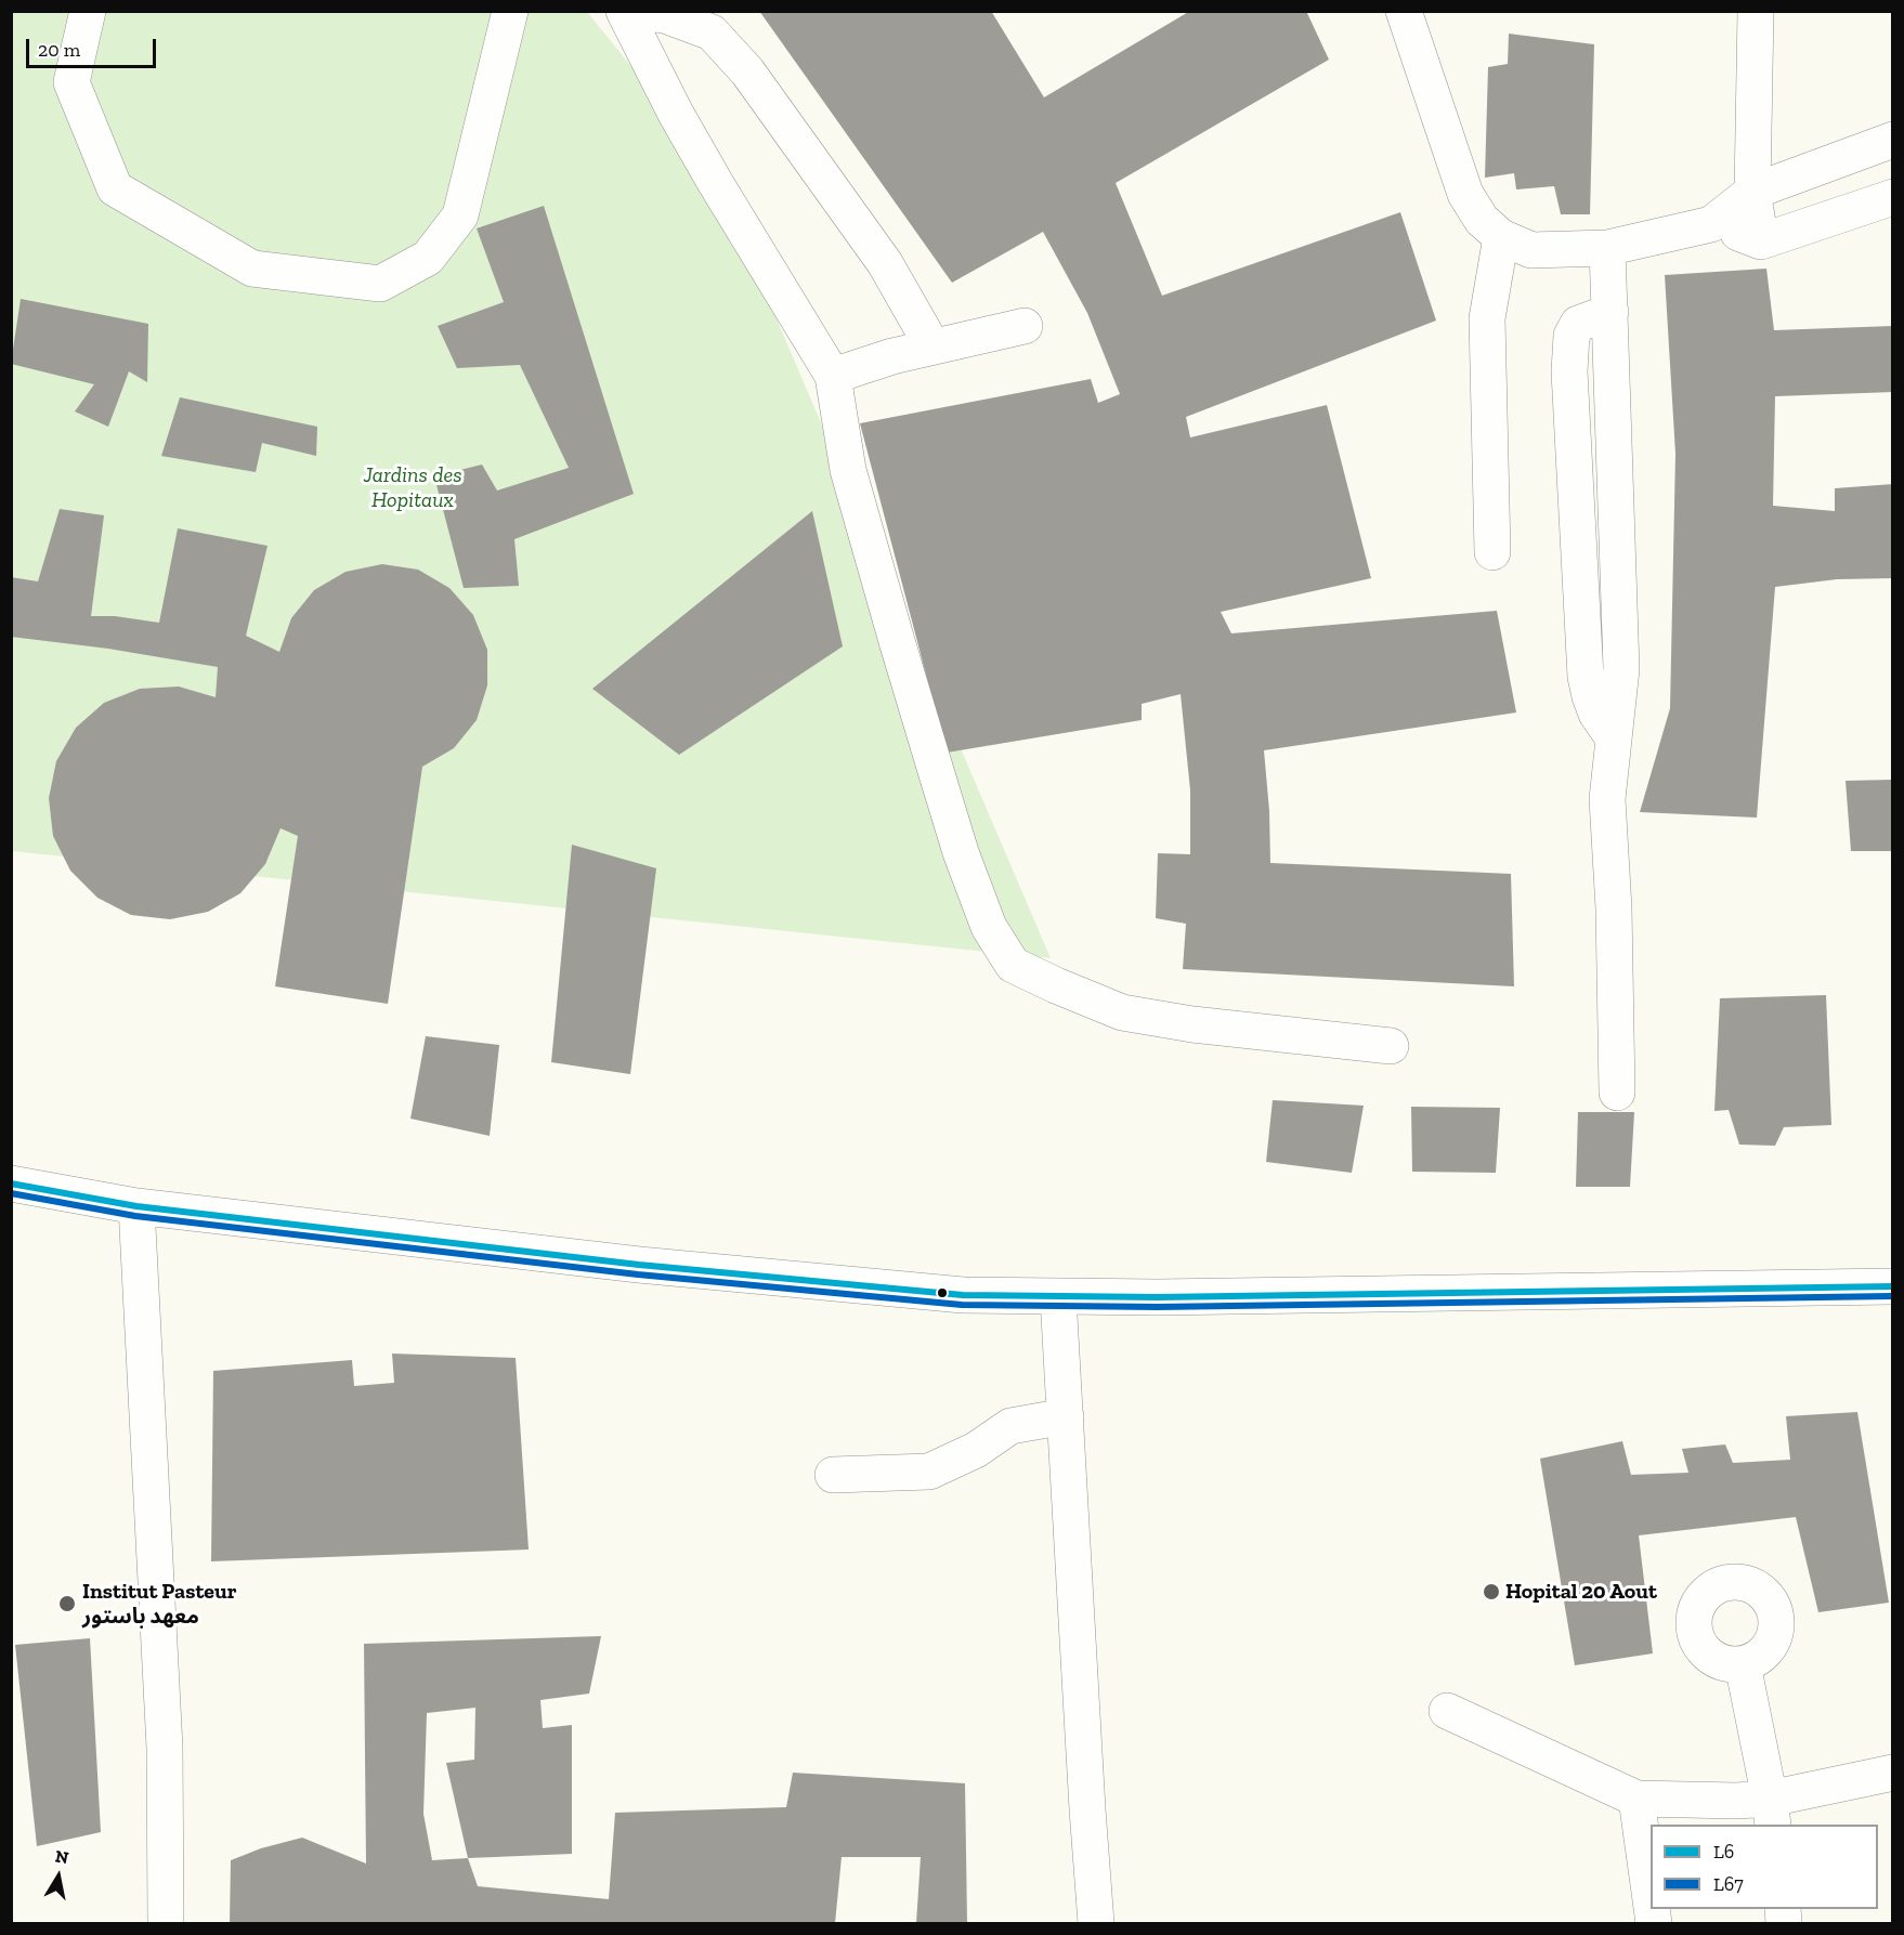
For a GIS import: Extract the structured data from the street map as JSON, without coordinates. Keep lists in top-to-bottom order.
{
  "parks": ["Jardins des Hopitaux"],
  "places": ["Hopital 20 Aout", "Institut Pasteur معهد باستور"],
  "lines": ["transit line L6", "transit line L67"],
  "legend": ["L6", "L67"],
  "scale_bar": "20 m",
  "north": "top"
}
